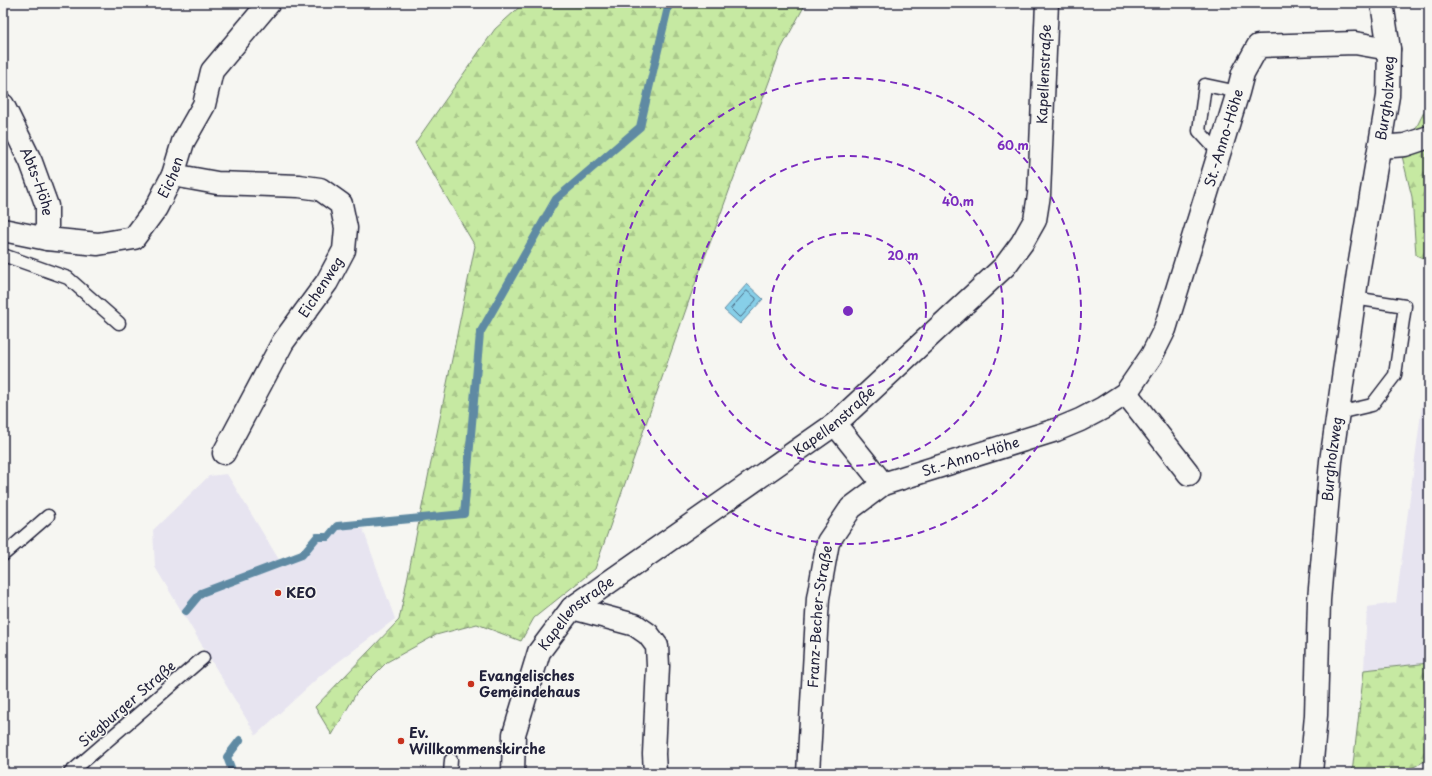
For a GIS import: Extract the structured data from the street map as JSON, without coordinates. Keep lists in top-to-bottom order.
{
  "streets": {
    "street": [
      "Kapellenstraße",
      "Burgholzweg",
      "St.-Anno-Höhe",
      "Eichen",
      "Abts-Höhe",
      "Eichenweg",
      "Franz-Becher-Straße"
    ],
    "lane": ["Siegburger Straße"]
  },
  "crossings": [
    ["Burgholzweg", "St.-Anno-Höhe"],
    ["St.-Anno-Höhe", "Franz-Becher-Straße"],
    ["Eichen", "Abts-Höhe"],
    ["Eichen", "Eichenweg"]
  ],
  "places": ["KEO", "Evangelisches Gemeindehaus", "Ev. Willkommenskirche"],
  "rings": ["60 m", "40 m", "20 m"]
}
